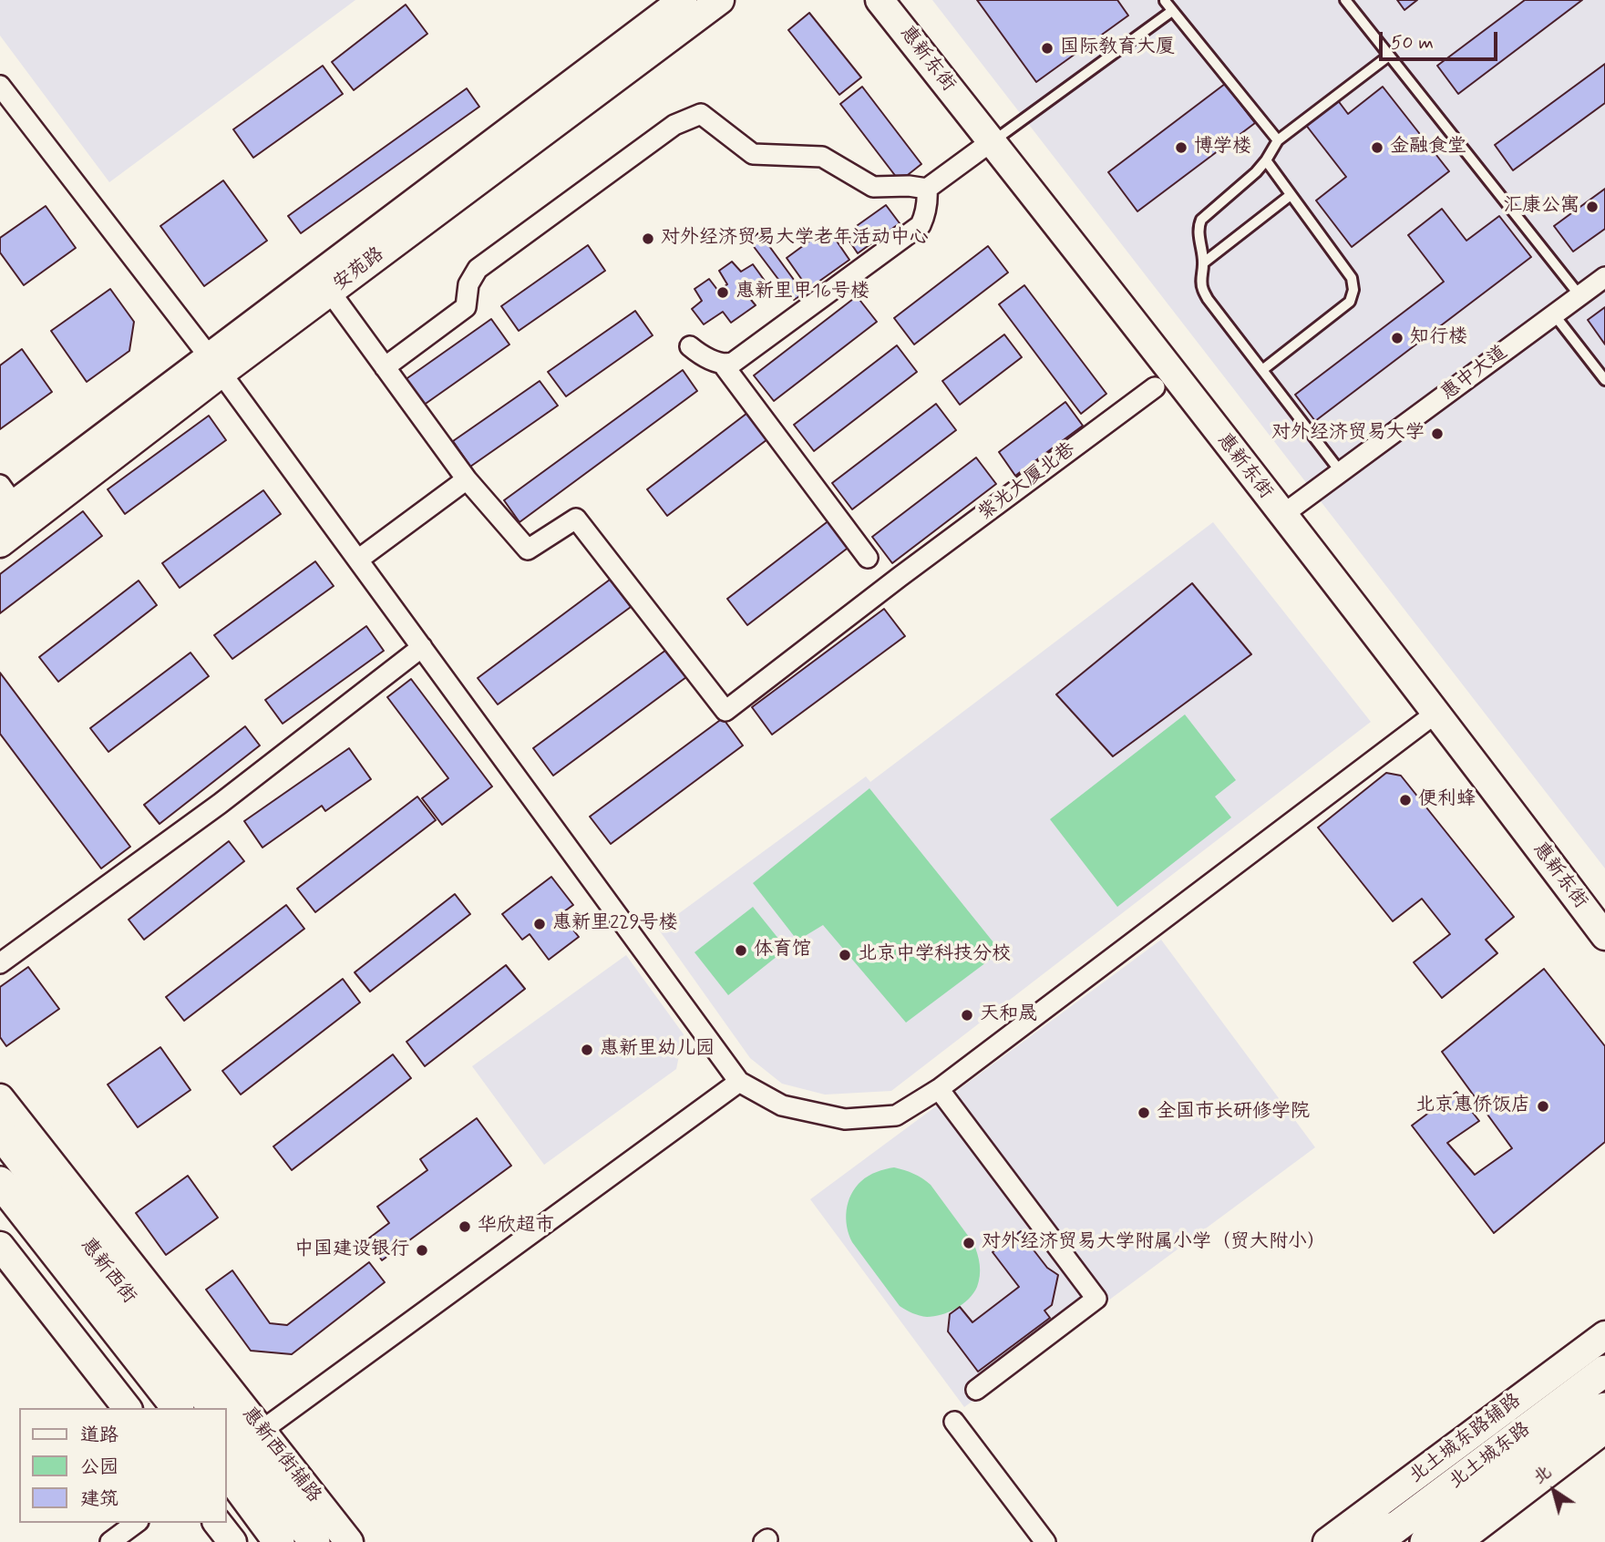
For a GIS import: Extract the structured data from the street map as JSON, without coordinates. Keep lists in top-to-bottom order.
{
  "streets": {
    "main road": ["惠新西街", "北土城东路"],
    "street": [
      "惠新东街",
      "安苑路",
      "惠中大道",
      "紫光大厦北巷",
      "北土城东路辅路",
      "惠新西街辅路"
    ]
  },
  "crossings": [
    ["惠新东街", "惠中大道"]
  ],
  "places": [
    "国际教育大厦",
    "博学楼",
    "金融食堂",
    "汇康公寓",
    "对外经济贸易大学老年活动中心",
    "惠新里甲16号楼",
    "知行楼",
    "对外经济贸易大学",
    "便利蜂",
    "惠新里229号楼",
    "体育馆",
    "北京中学科技分校",
    "天和晟",
    "惠新里幼儿园",
    "北京惠侨饭店",
    "全国市长研修学院",
    "华欣超市",
    "对外经济贸易大学附属小学（贸大附小）",
    "中国建设银行"
  ],
  "legend": ["道路", "公园", "建筑"],
  "scale_bar": "50 m",
  "north": "top left"
}
